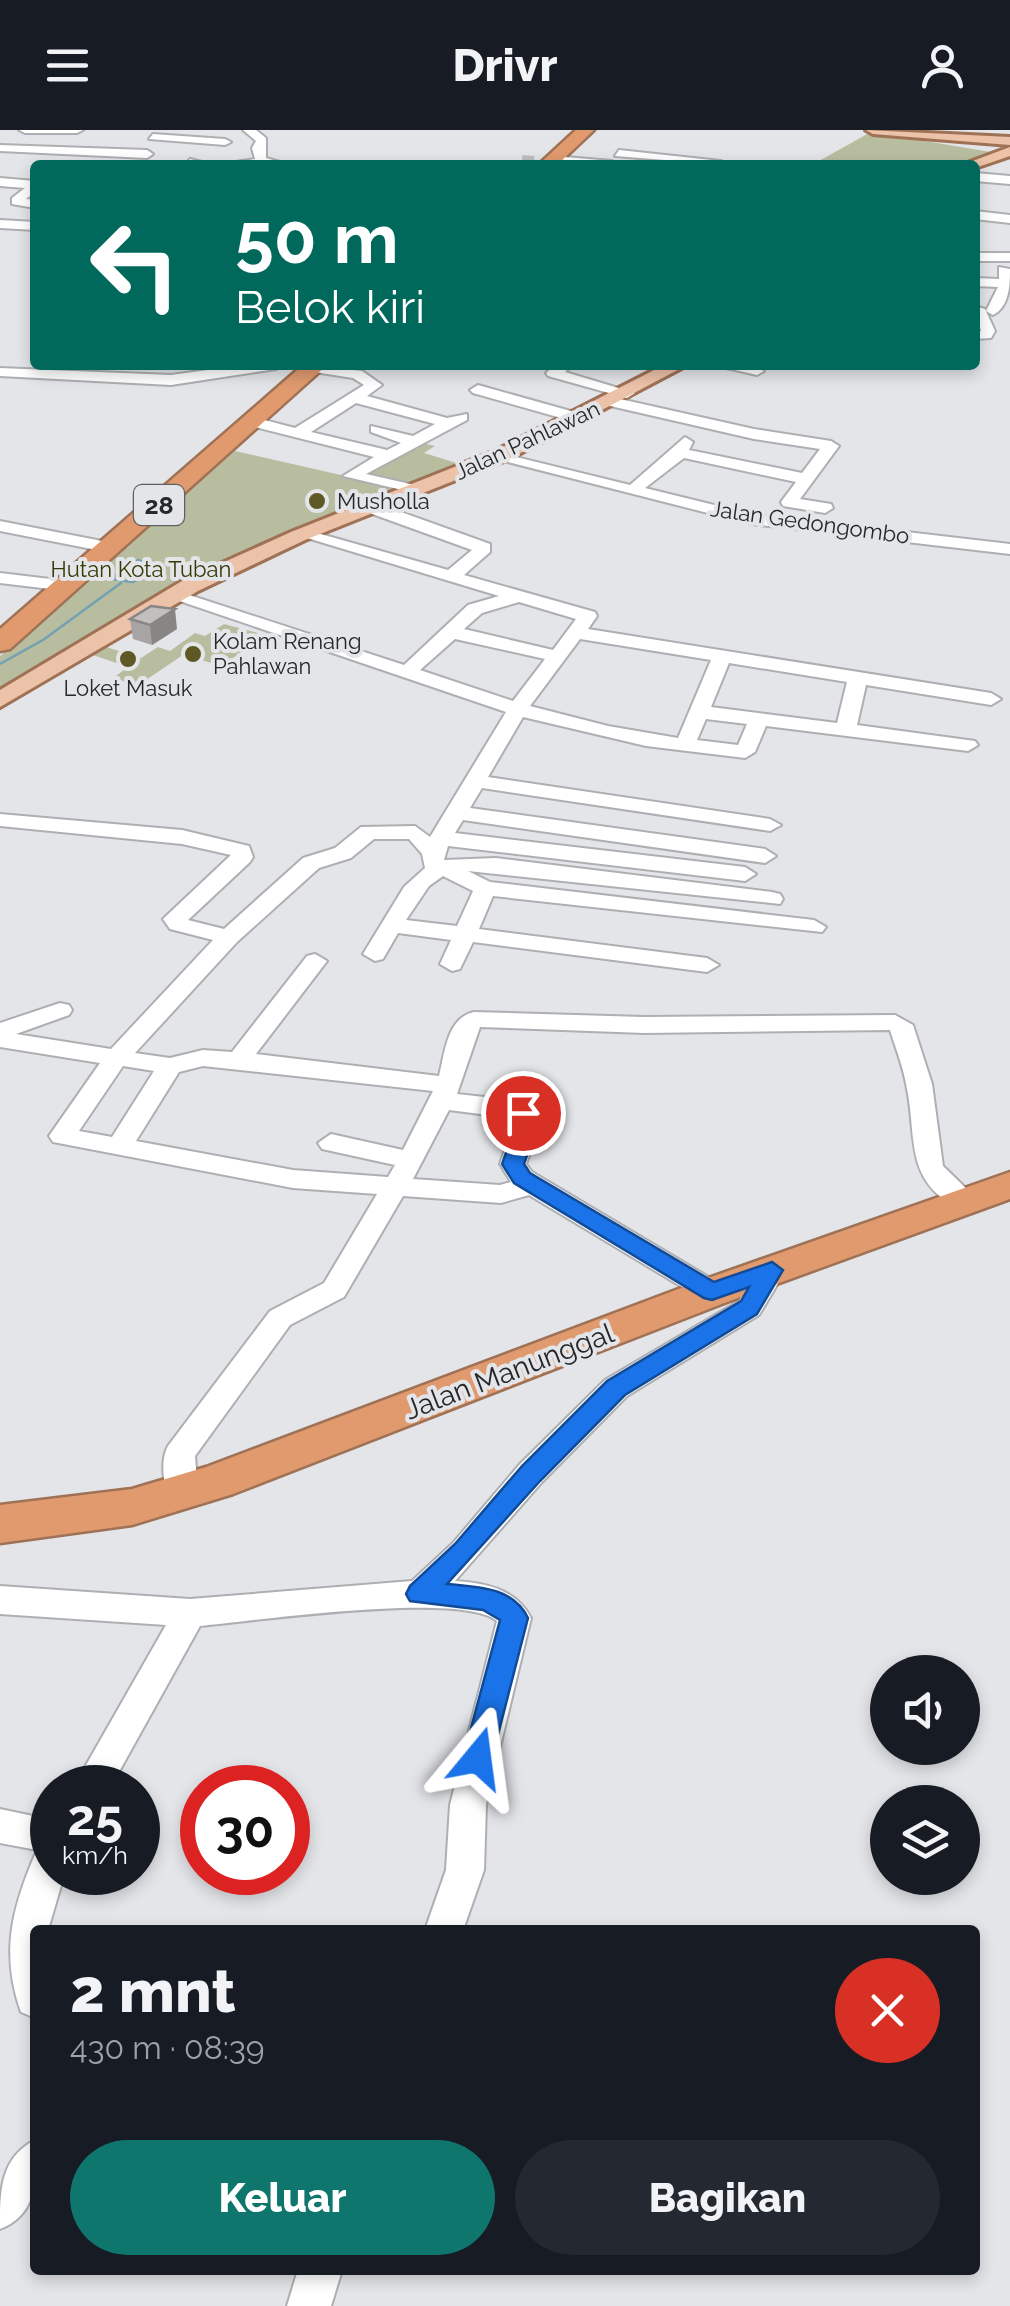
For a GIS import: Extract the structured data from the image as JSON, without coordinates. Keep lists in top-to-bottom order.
{
  "streets": {
    "highway": ["28", "Jalan Manunggal"],
    "main road": ["Jalan Pahlawan"],
    "street": ["Jalan Gedongombo"]
  },
  "crossings": [
    ["Jalan Pahlawan", "Jalan Gedongombo"]
  ],
  "parks": ["Hutan Kota Tuban"],
  "places": ["Musholla", "Kolam Renang Pahlawan", "Loket Masuk"],
  "page": {
    "header": "Drivr",
    "turn": ["50 m", "Belok kiri"],
    "speed": "25 km/h",
    "limit": "30",
    "heading": ["2 mnt", "430 m · 08:39"],
    "buttons": ["Keluar", "Bagikan"]
  }
}
